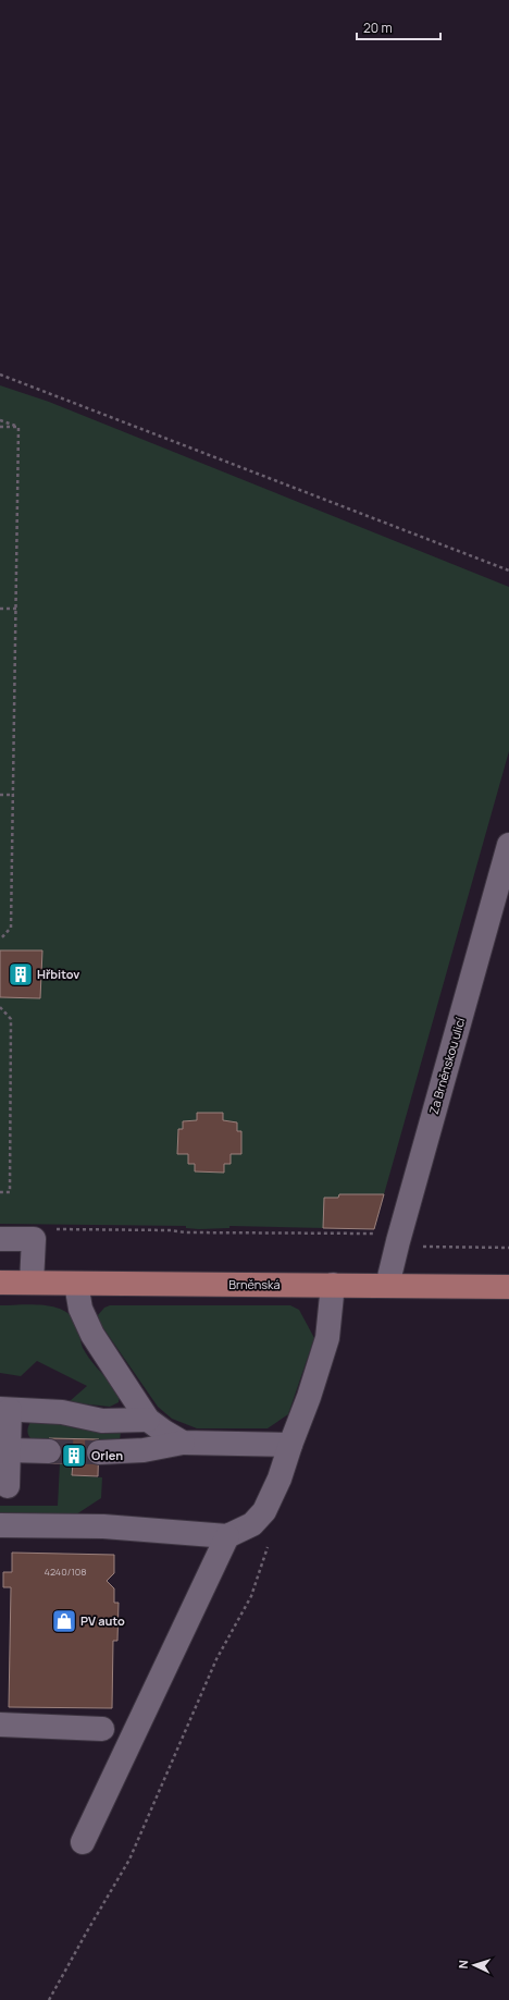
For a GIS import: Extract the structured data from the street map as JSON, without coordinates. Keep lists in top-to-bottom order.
{
  "streets": {
    "main road": ["Brněnská"],
    "lane": ["Za Brněnskou ulicí"]
  },
  "crossings": [
    ["Za Brněnskou ulicí", "Brněnská"]
  ],
  "places": {
    "building": ["Hřbitov", "Orlen"],
    "shop": ["PV auto"]
  },
  "house_numbers": ["4240/108"],
  "scale_bar": "20 m",
  "north": "left"
}
